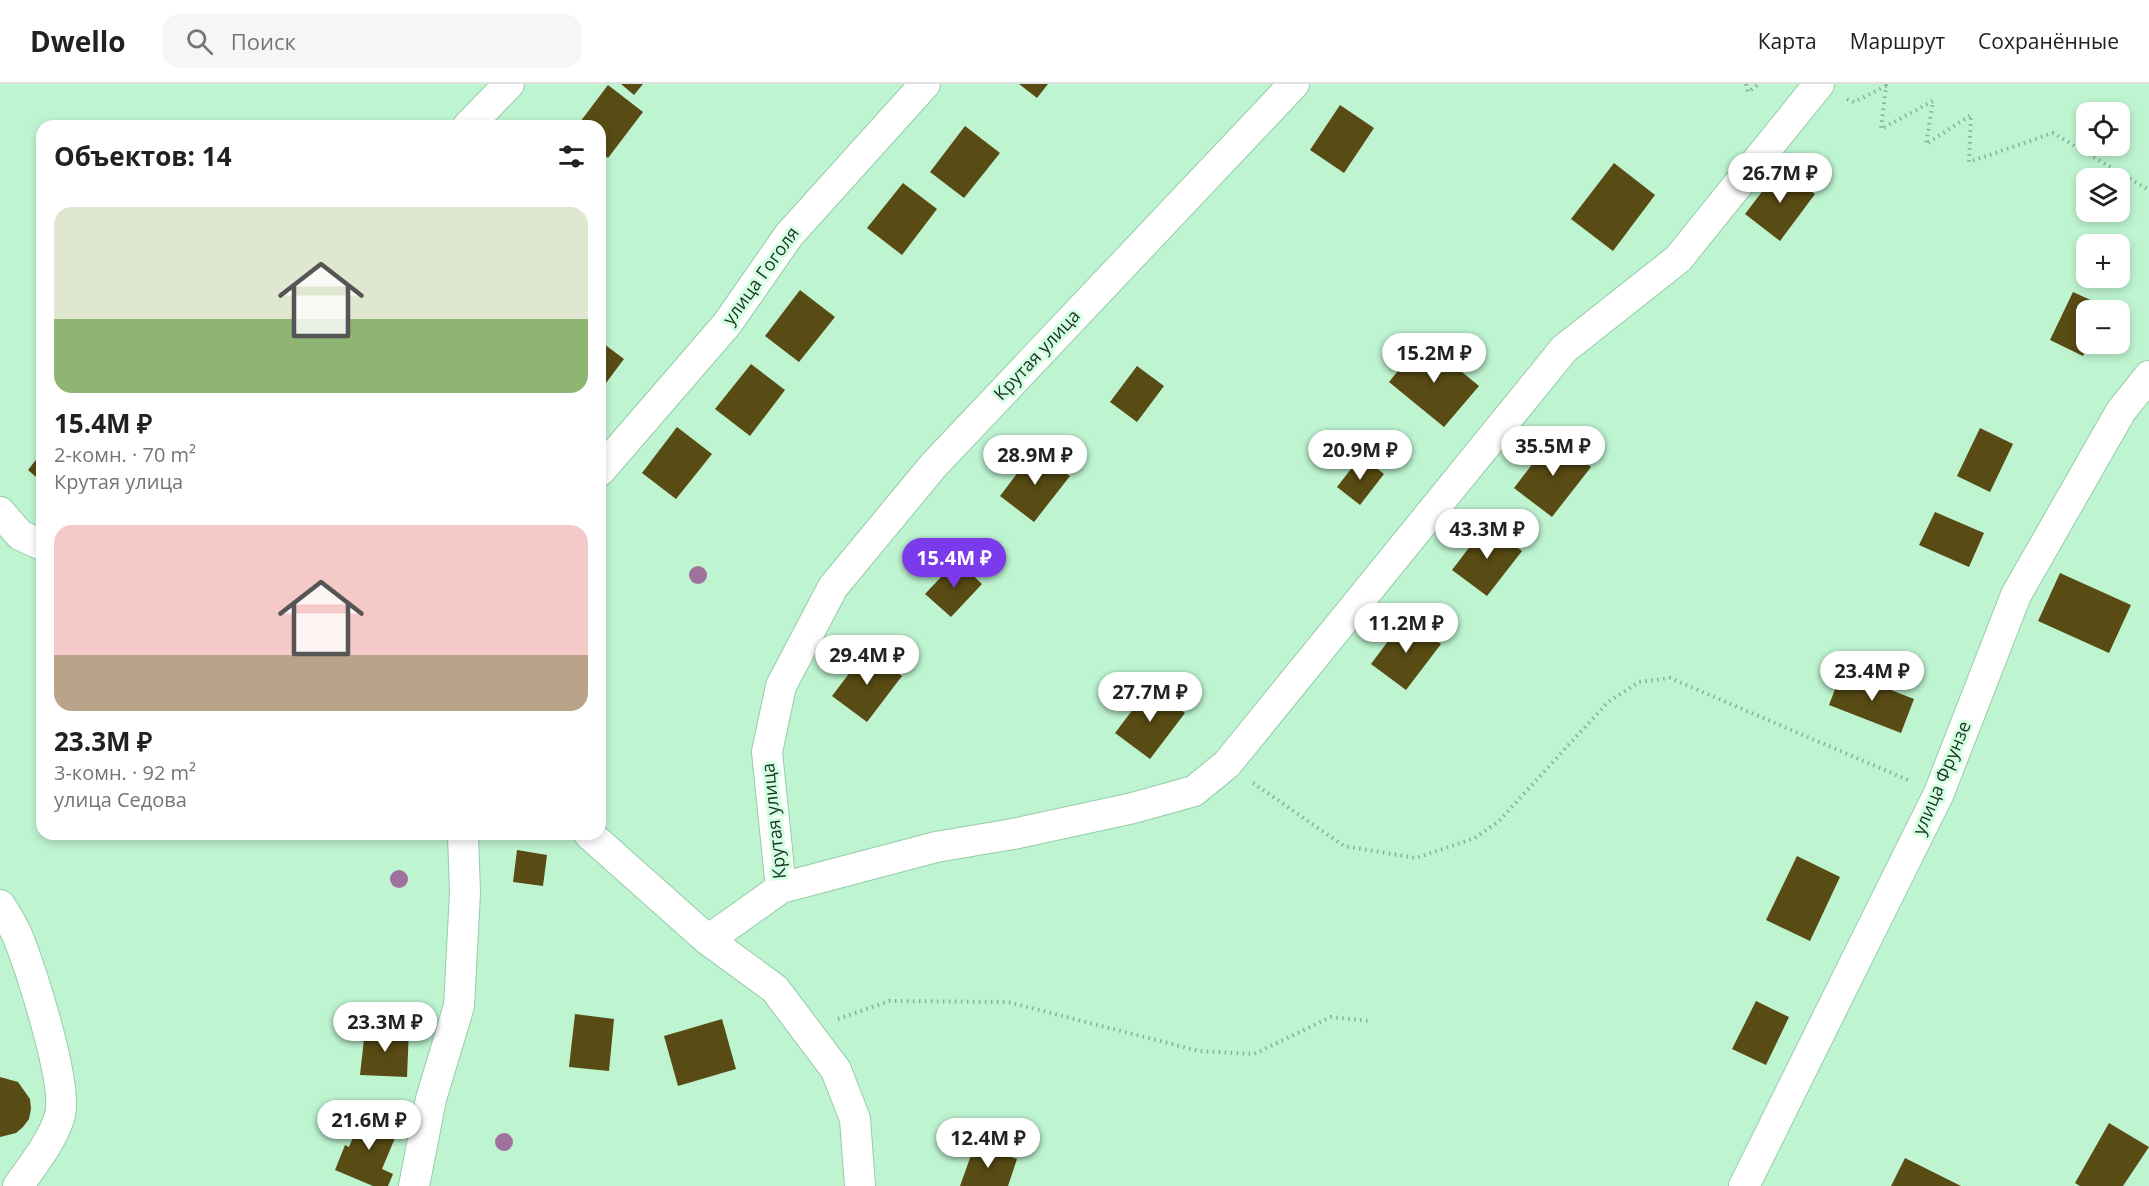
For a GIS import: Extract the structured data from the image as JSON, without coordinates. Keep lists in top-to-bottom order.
{
  "streets": {
    "street": ["улица Гоголя", "Крутая улица", "улица Фрунзе"]
  },
  "page": {
    "header": "Dwello",
    "search": "Поиск",
    "nav": ["Карта", "Маршрут", "Сохранённые"],
    "map_buttons": ["+", "−"],
    "heading": "Объектов: 14",
    "price": [
      "26.7M ₽",
      "15.2M ₽",
      "35.5M ₽",
      "20.9M ₽",
      "28.9M ₽",
      "43.3M ₽",
      "15.4M ₽",
      "11.2M ₽",
      "29.4M ₽",
      "23.4M ₽",
      "27.7M ₽",
      "23.3M ₽",
      "21.6M ₽",
      "12.4M ₽"
    ],
    "list": [
      {
        "name": "15.4M ₽",
        "note": "2-комн. · 70 m² · Крутая улица"
      },
      {
        "name": "23.3M ₽",
        "note": "3-комн. · 92 m² · улица Седова"
      }
    ]
  }
}
